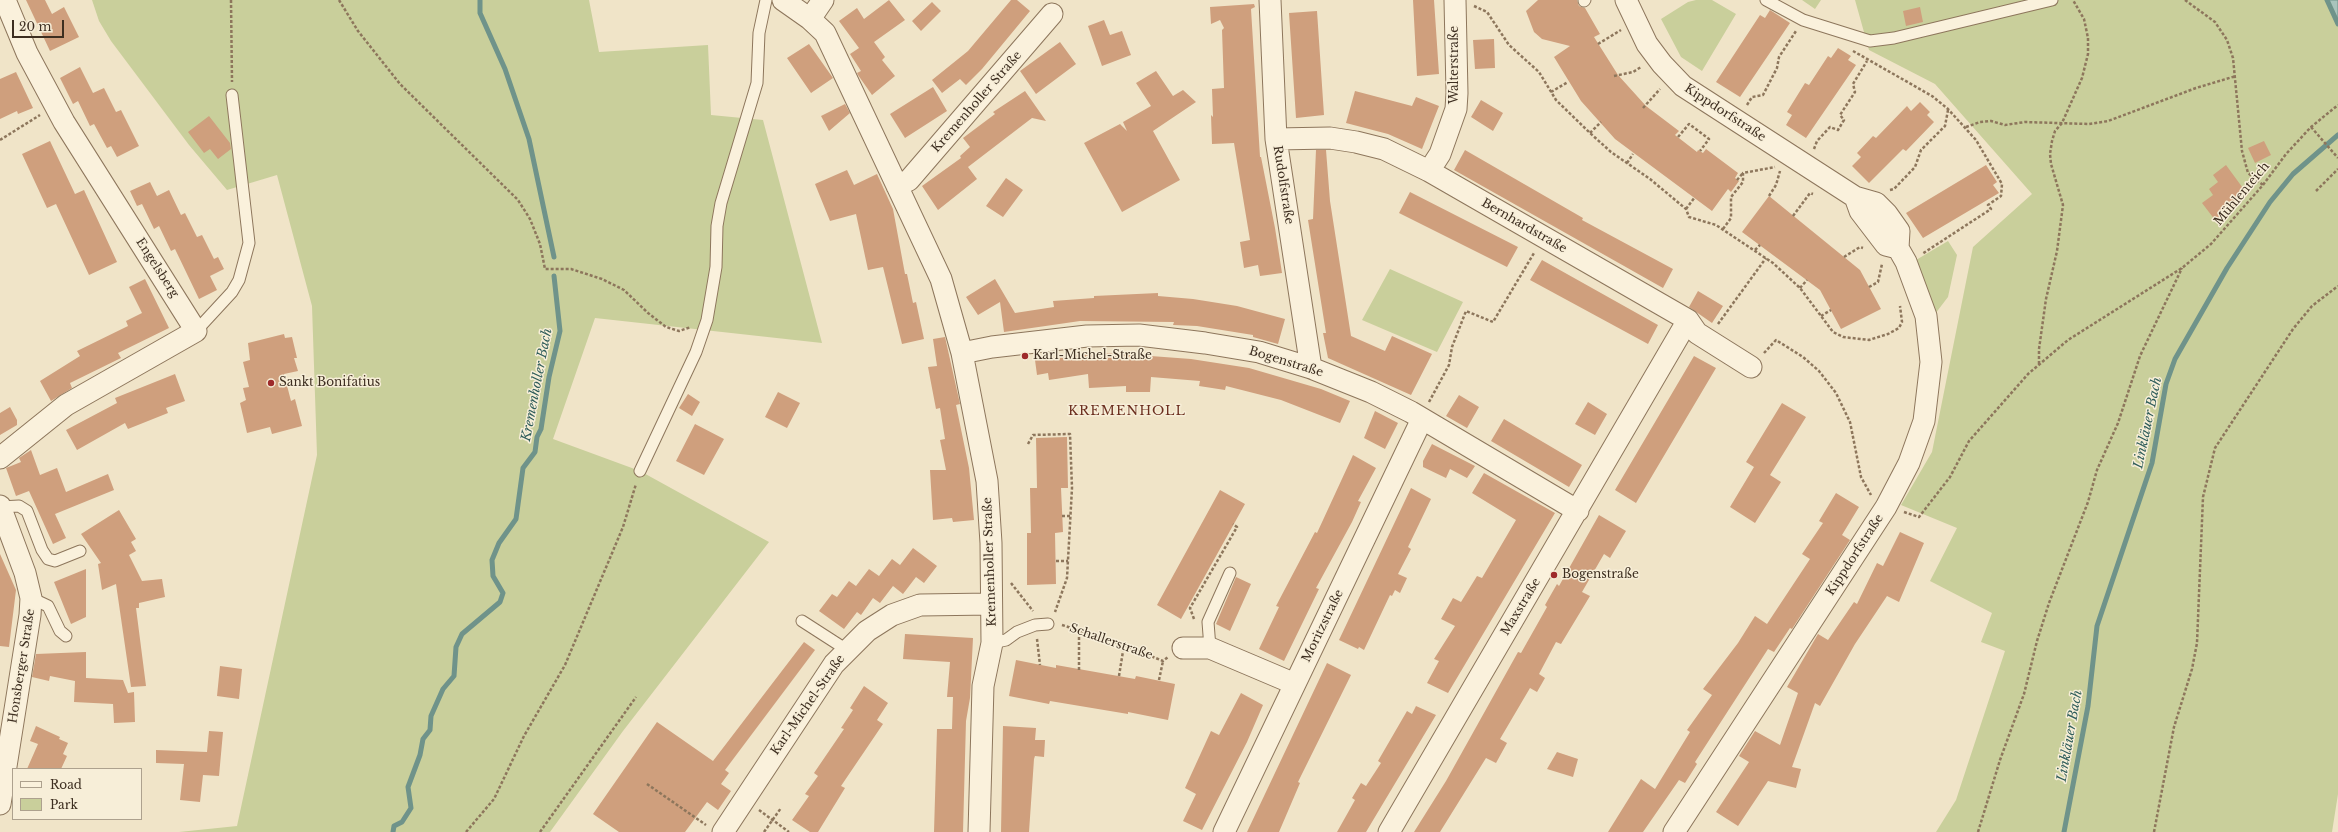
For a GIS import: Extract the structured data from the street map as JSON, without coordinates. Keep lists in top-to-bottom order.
{
  "streets": {
    "street": [
      "Walterstraße",
      "Kremenholler Straße",
      "Kippdorfstraße",
      "Rudolfstraße",
      "Bernhardstraße",
      "Engelsberg",
      "Bogenstraße",
      "Maxstraße",
      "Moritzstraße",
      "Honsberger Straße",
      "Karl-Michel-Straße"
    ],
    "path": ["Mühlenteich", "Schallerstraße"]
  },
  "crossings": [
    ["Walterstraße", "Bernhardstraße"],
    ["Kremenholler Straße", "Bogenstraße"],
    ["Kremenholler Straße", "Karl-Michel-Straße"],
    ["Kippdorfstraße", "Mühlenteich"],
    ["Rudolfstraße", "Bernhardstraße"],
    ["Rudolfstraße", "Bogenstraße"],
    ["Bernhardstraße", "Maxstraße"],
    ["Bogenstraße", "Maxstraße"],
    ["Bogenstraße", "Moritzstraße"]
  ],
  "districts": ["KREMENHOLL"],
  "water": ["Kremenholler Bach", "Linkläuer Bach"],
  "places": ["Karl-Michel-Straße", "Sankt Bonifatius", "Bogenstraße"],
  "legend": ["Road", "Park"],
  "scale_bar": "20 m"
}
